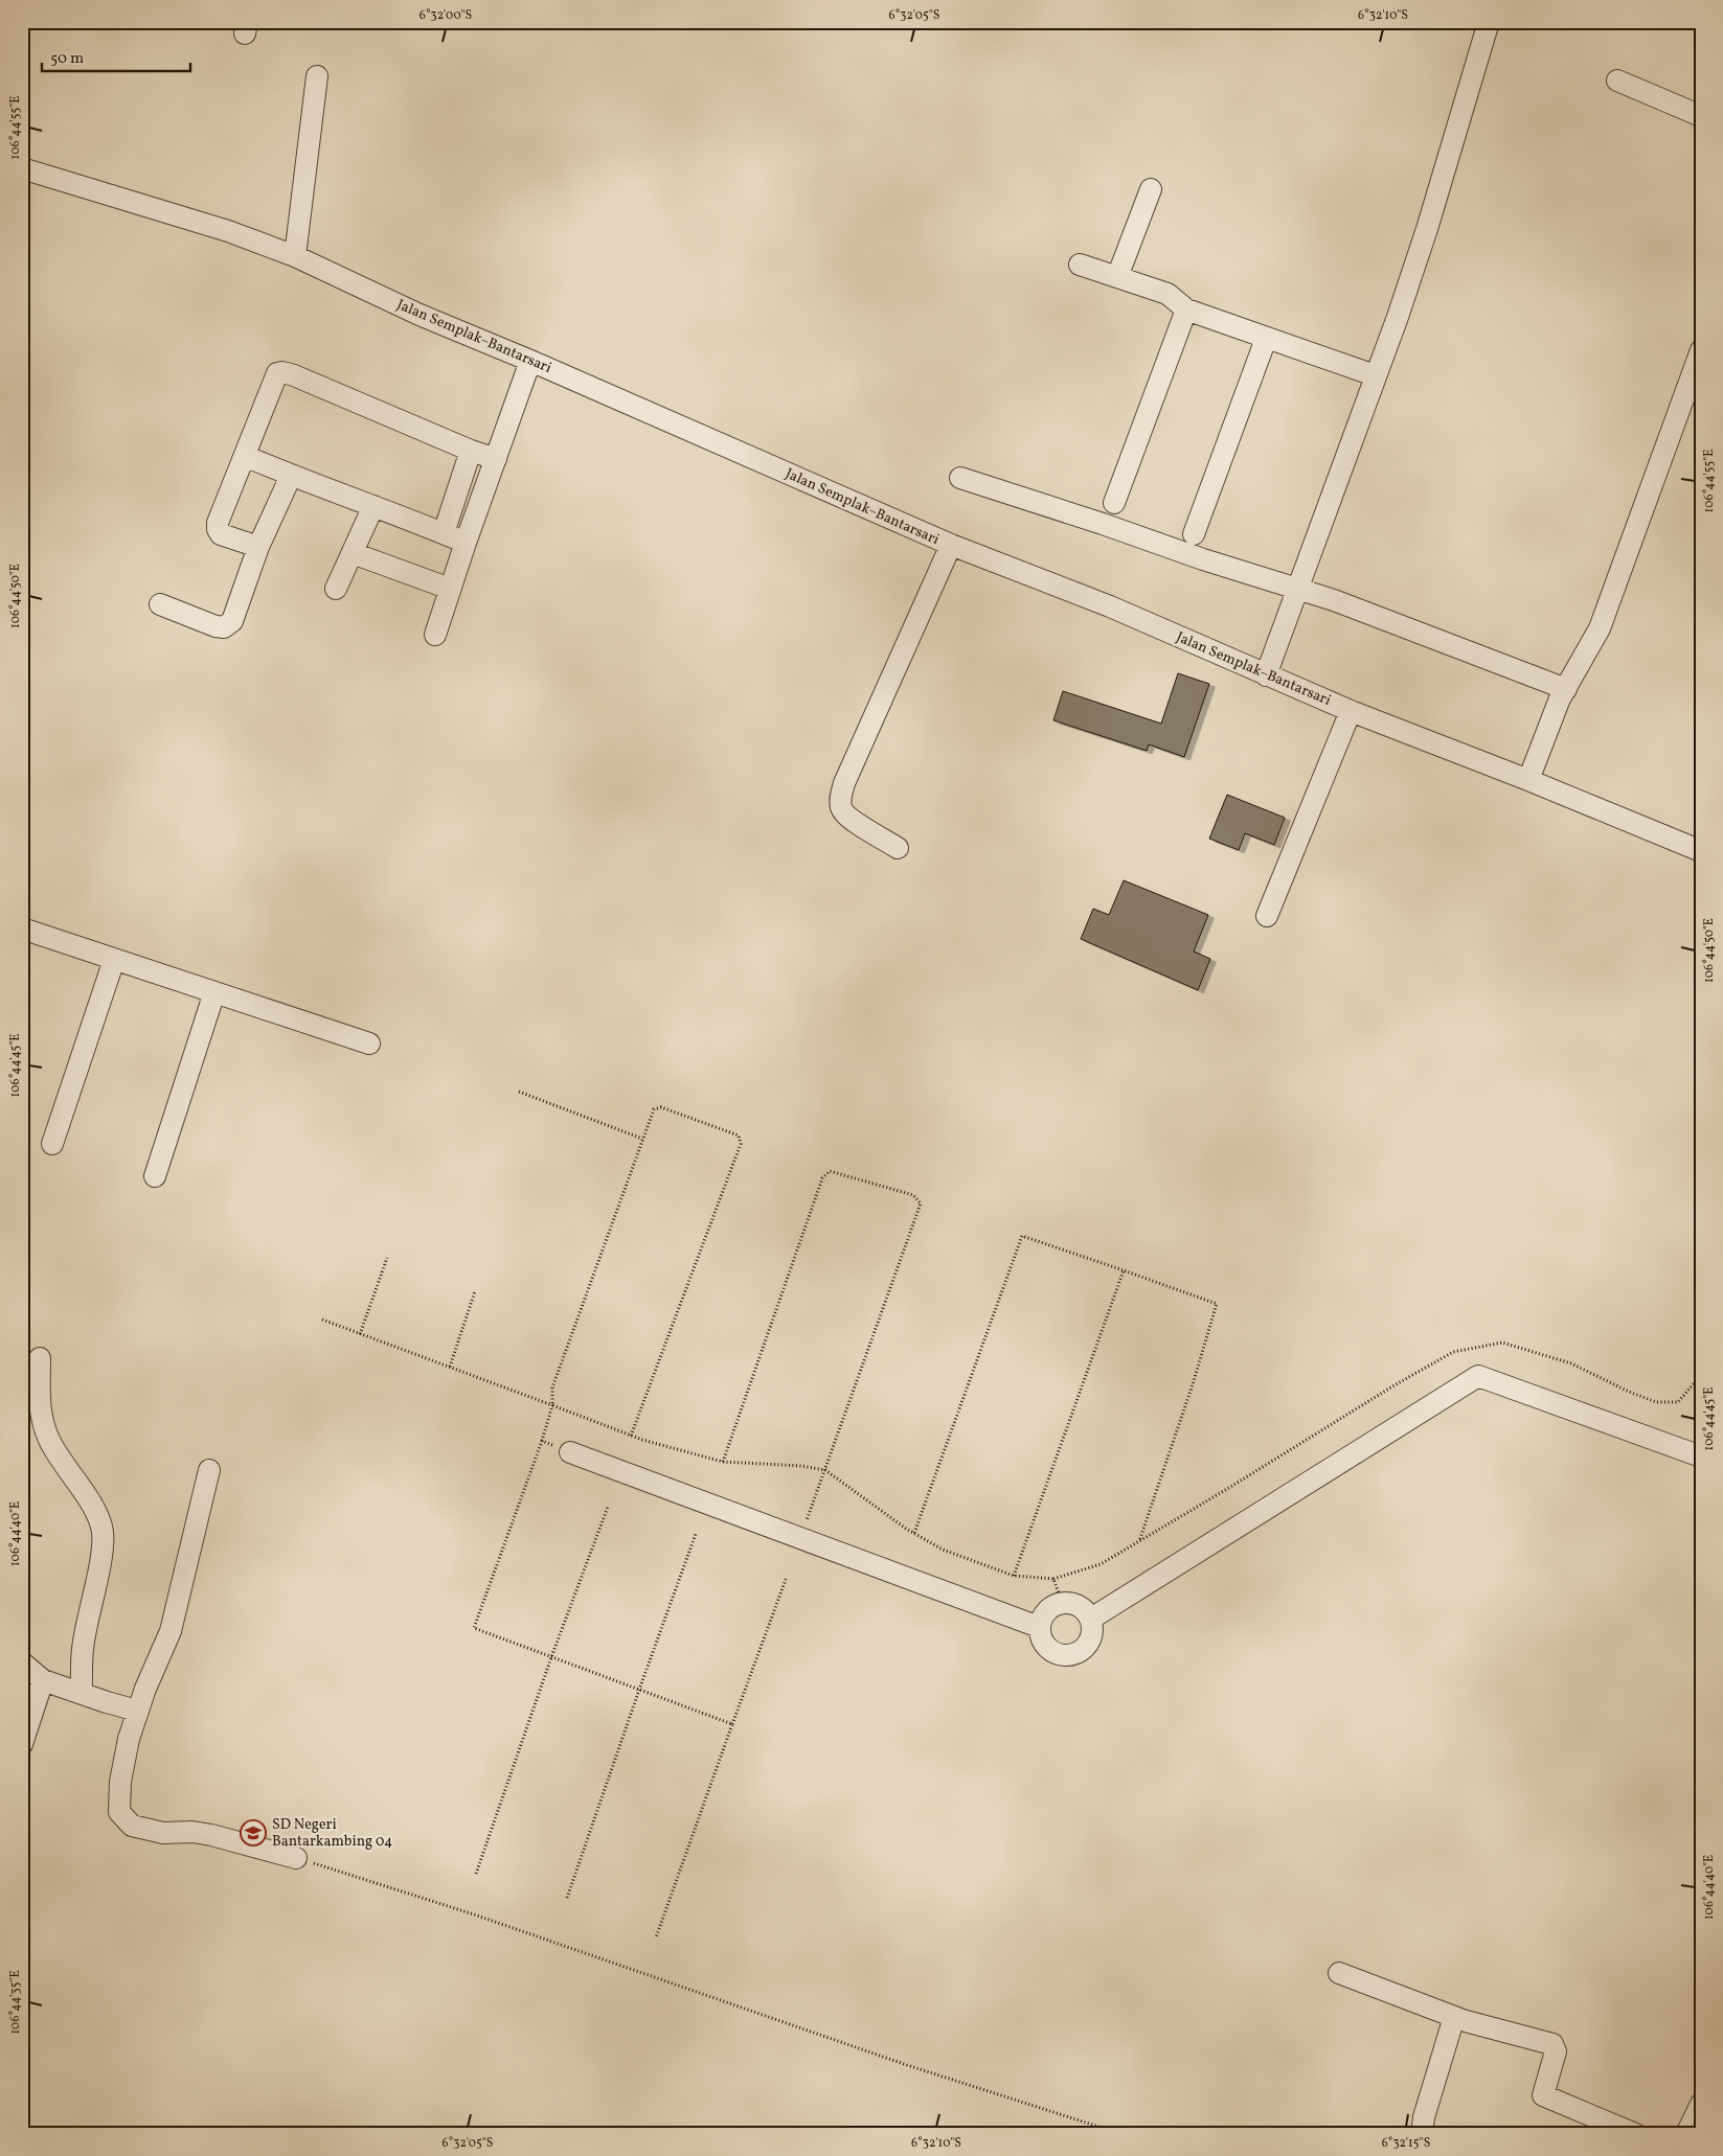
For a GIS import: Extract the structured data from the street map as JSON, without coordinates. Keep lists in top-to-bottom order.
{
  "streets": {
    "street": ["Jalan Semplak–Bantarsari"]
  },
  "places": {
    "school or university": ["SD Negeri Bantarkambing 04"]
  },
  "scale_bar": "50 m",
  "coordinates": [
    "6°32'00\"S",
    "6°32'05\"S",
    "6°32'10\"S",
    "106°44'55\"E",
    "106°44'50\"E",
    "106°44'45\"E",
    "106°44'40\"E",
    "106°44'35\"E",
    "6°32'15\"S"
  ]
}
